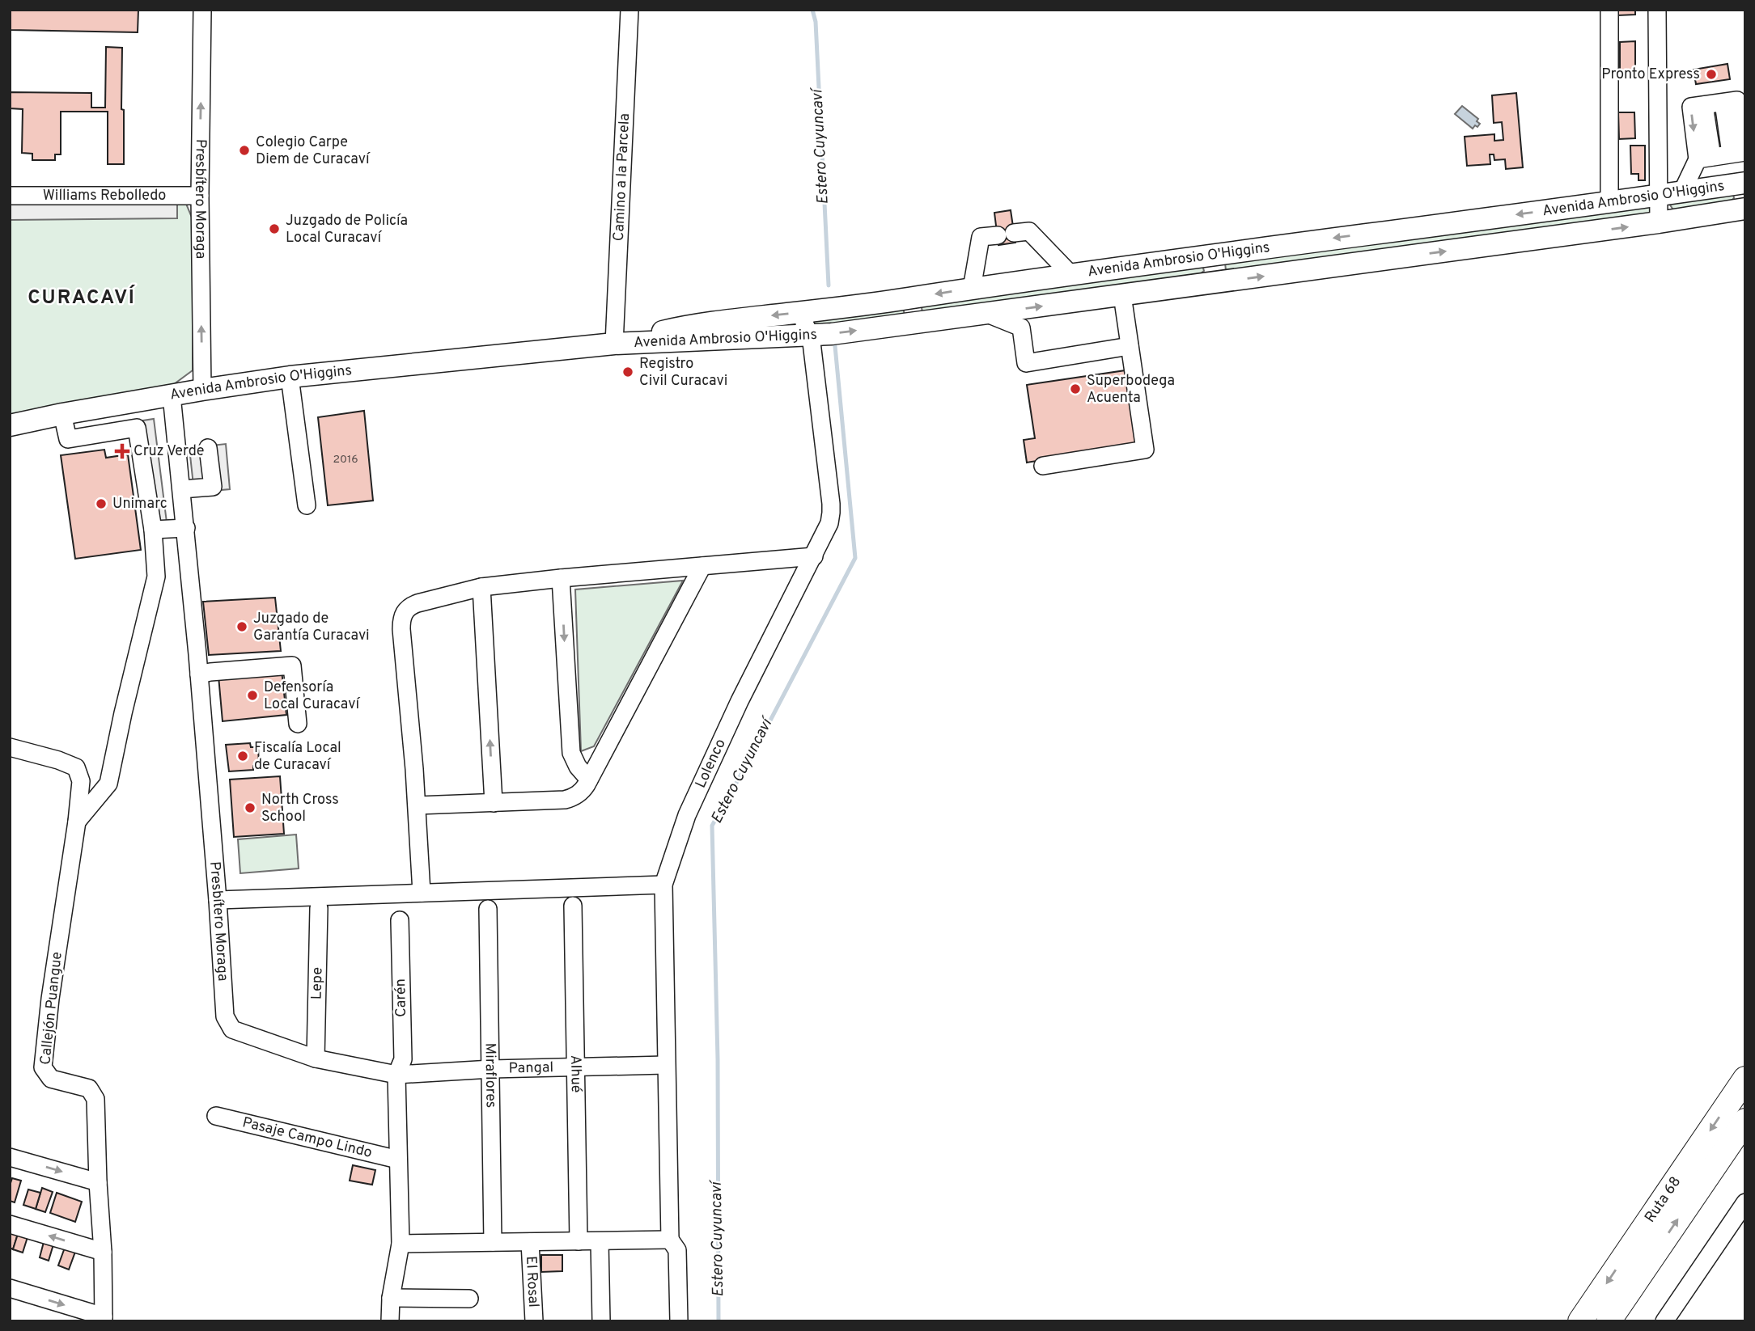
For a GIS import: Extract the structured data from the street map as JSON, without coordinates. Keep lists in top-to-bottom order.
{
  "streets": {
    "highway": ["Ruta 68"],
    "main road": ["Avenida Ambrosio O'Higgins"],
    "street": [
      "Camino a la Parcela",
      "Williams Rebolledo",
      "Presbítero Moraga",
      "Lolenco",
      "Lepe",
      "Carén",
      "Callejón Puangue",
      "Pangal",
      "Alhué",
      "Miraflores",
      "Pasaje Campo Lindo",
      "El Rosal"
    ]
  },
  "crossings": [
    ["Camino a la Parcela", "Avenida Ambrosio O'Higgins"],
    ["Williams Rebolledo", "Presbítero Moraga"],
    ["Avenida Ambrosio O'Higgins", "Presbítero Moraga"],
    ["Avenida Ambrosio O'Higgins", "Lolenco"],
    ["Presbítero Moraga", "Lepe"],
    ["Presbítero Moraga", "Carén"],
    ["Presbítero Moraga", "Pangal"],
    ["Lolenco", "Pangal"],
    ["Carén", "Pangal"],
    ["Pangal", "Alhué"],
    ["Pangal", "Miraflores"]
  ],
  "districts": ["CURACAVÍ"],
  "water": ["Estero Cuyuncaví"],
  "places": {
    "other": [
      "Pronto Express",
      "Colegio Carpe Diem de Curacaví",
      "Juzgado de Policía Local Curacaví",
      "Registro Civil Curacavi",
      "Superbodega Acuenta",
      "Unimarc",
      "Juzgado de Garantía Curacavi",
      "Defensoría Local Curacaví",
      "Fiscalía Local de Curacaví",
      "North Cross School"
    ],
    "health": ["Cruz Verde"]
  },
  "house_numbers": ["2016"]
}
